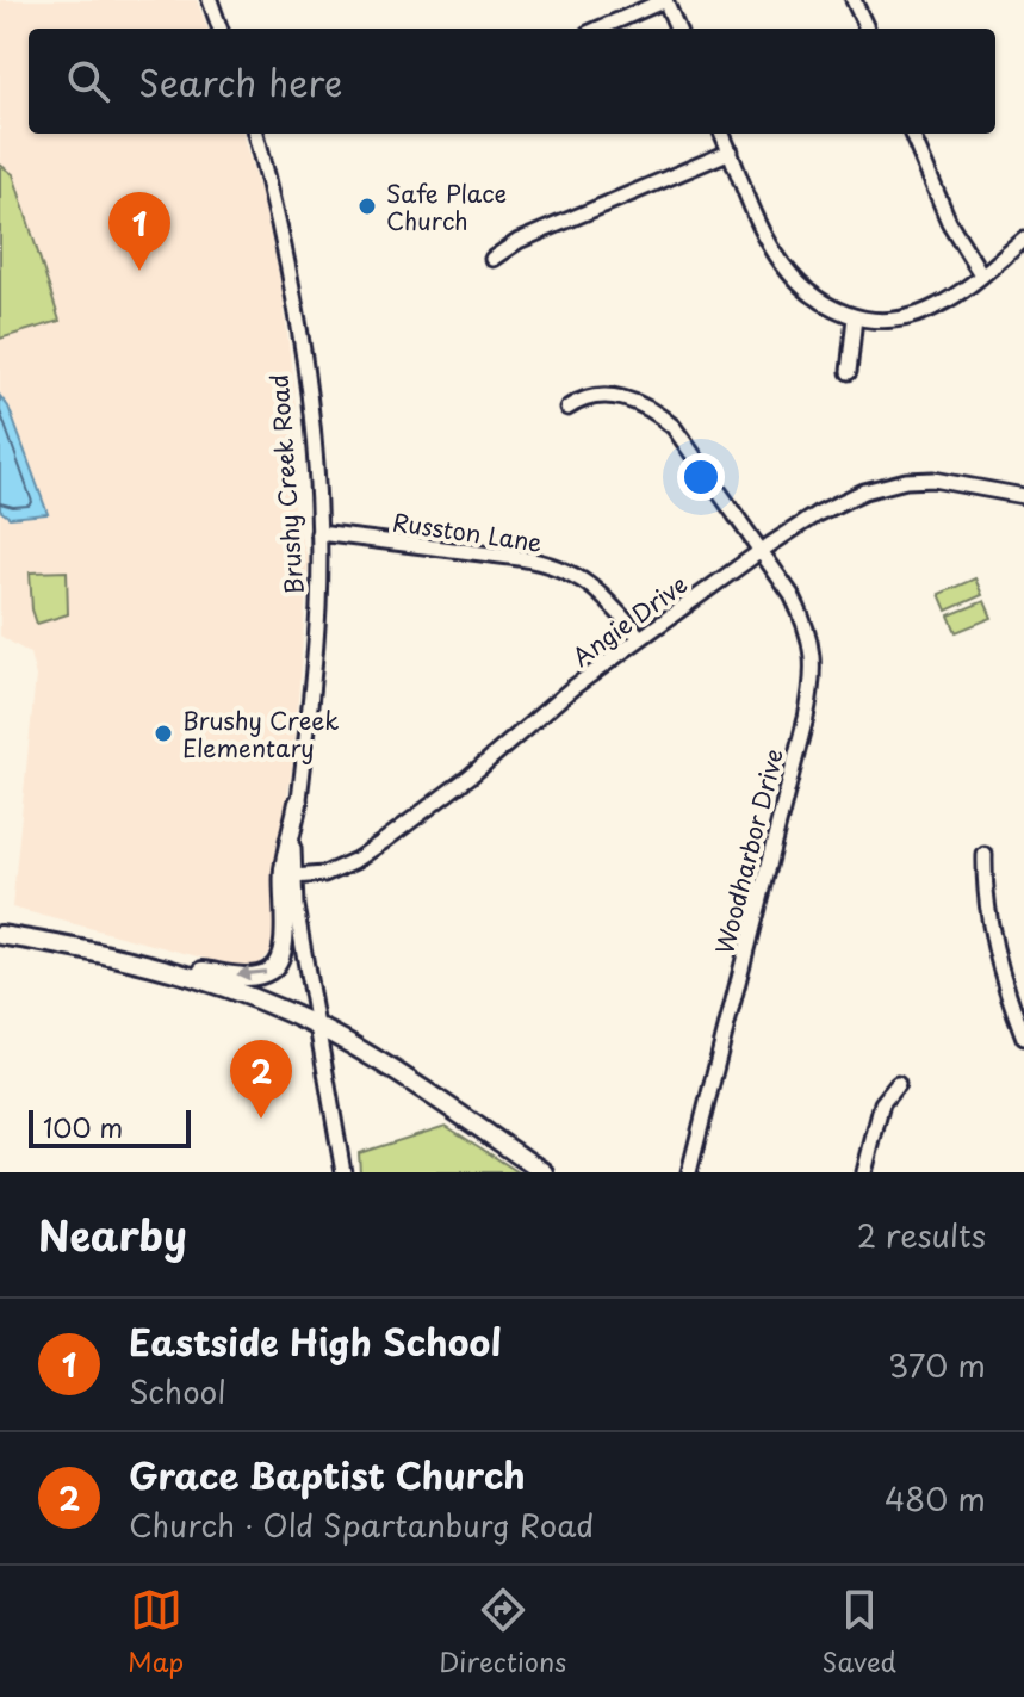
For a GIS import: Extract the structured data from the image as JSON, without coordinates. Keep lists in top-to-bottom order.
{
  "streets": {
    "street": [
      "Brushy Creek Road",
      "Russton Lane",
      "Angie Drive",
      "Woodharbor Drive"
    ]
  },
  "crossings": [
    ["Brushy Creek Road", "Russton Lane"],
    ["Brushy Creek Road", "Angie Drive"],
    ["Russton Lane", "Angie Drive"],
    ["Angie Drive", "Woodharbor Drive"]
  ],
  "places": ["Safe Place Church", "Brushy Creek Elementary"],
  "scale_bar": "100 m",
  "page": {
    "search": "Search here",
    "pins": ["1", "2"],
    "scale": "100 m",
    "heading": ["Nearby", "2 results"],
    "list": [
      {
        "mark": "1",
        "name": "Eastside High School",
        "note": "School",
        "value": "370 m"
      },
      {
        "mark": "2",
        "name": "Grace Baptist Church",
        "note": "Church · Old Spartanburg Road",
        "value": "480 m"
      }
    ],
    "nav": ["Map", "Directions", "Saved"]
  }
}
